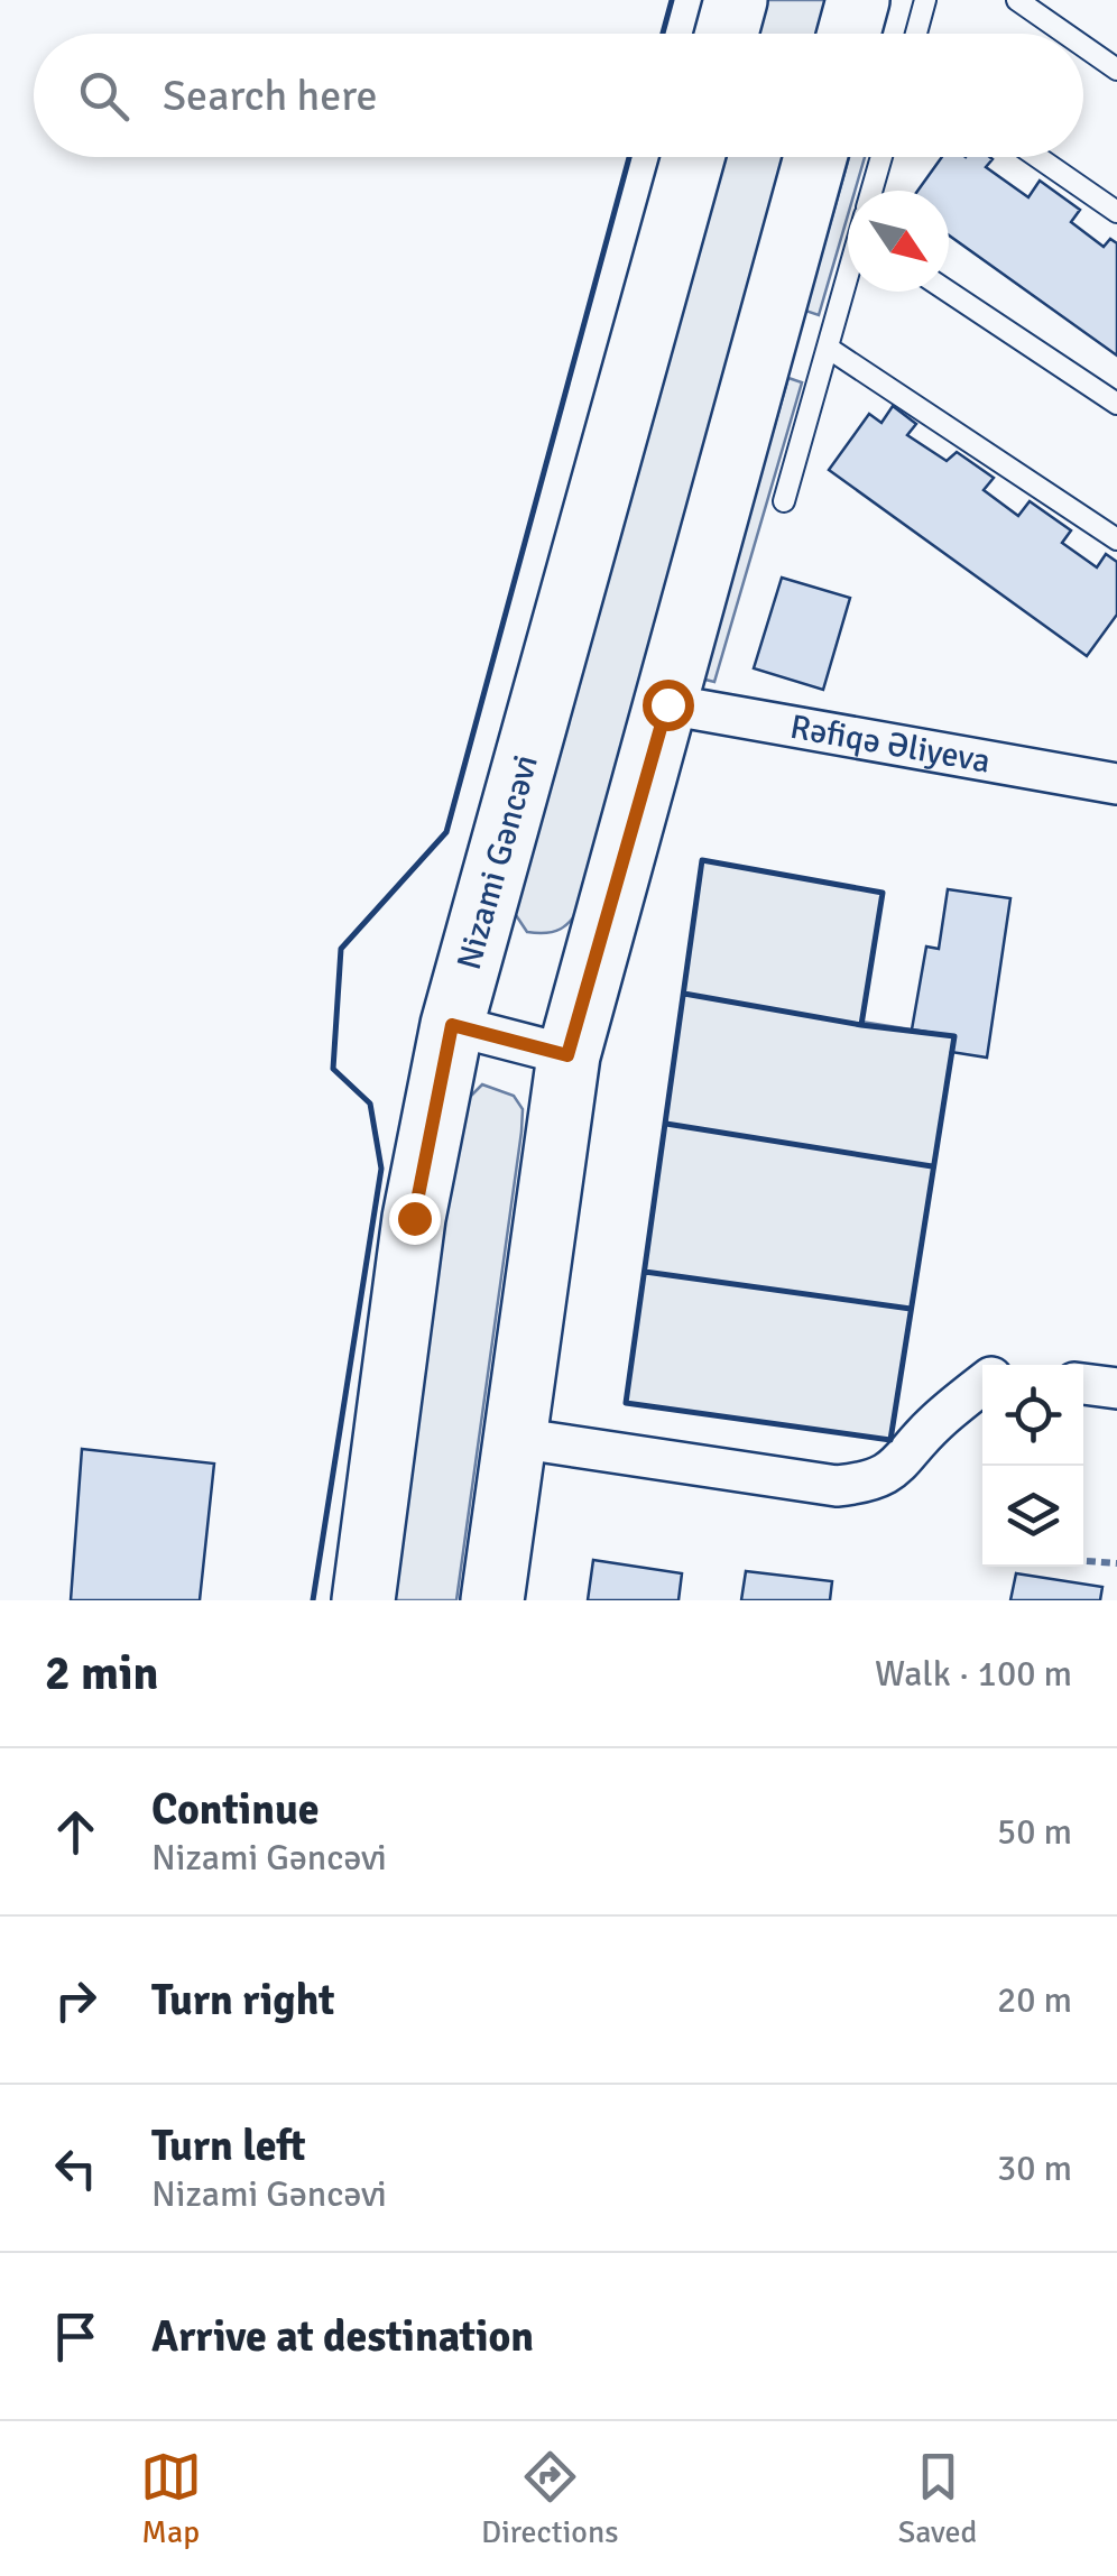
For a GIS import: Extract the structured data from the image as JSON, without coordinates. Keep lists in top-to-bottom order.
{
  "streets": {
    "main road": ["Nizami Gəncəvi"],
    "street": ["Rəfiqə Əliyeva"]
  },
  "north": "bottom right",
  "page": {
    "search": "Search here",
    "heading": ["2 min", "Walk · 100 m"],
    "list": [
      ["Continue", "Nizami Gəncəvi", "50 m"],
      ["Turn right", "20 m"],
      ["Turn left", "Nizami Gəncəvi", "30 m"],
      "Arrive at destination"
    ],
    "nav": ["Map", "Directions", "Saved"]
  }
}
